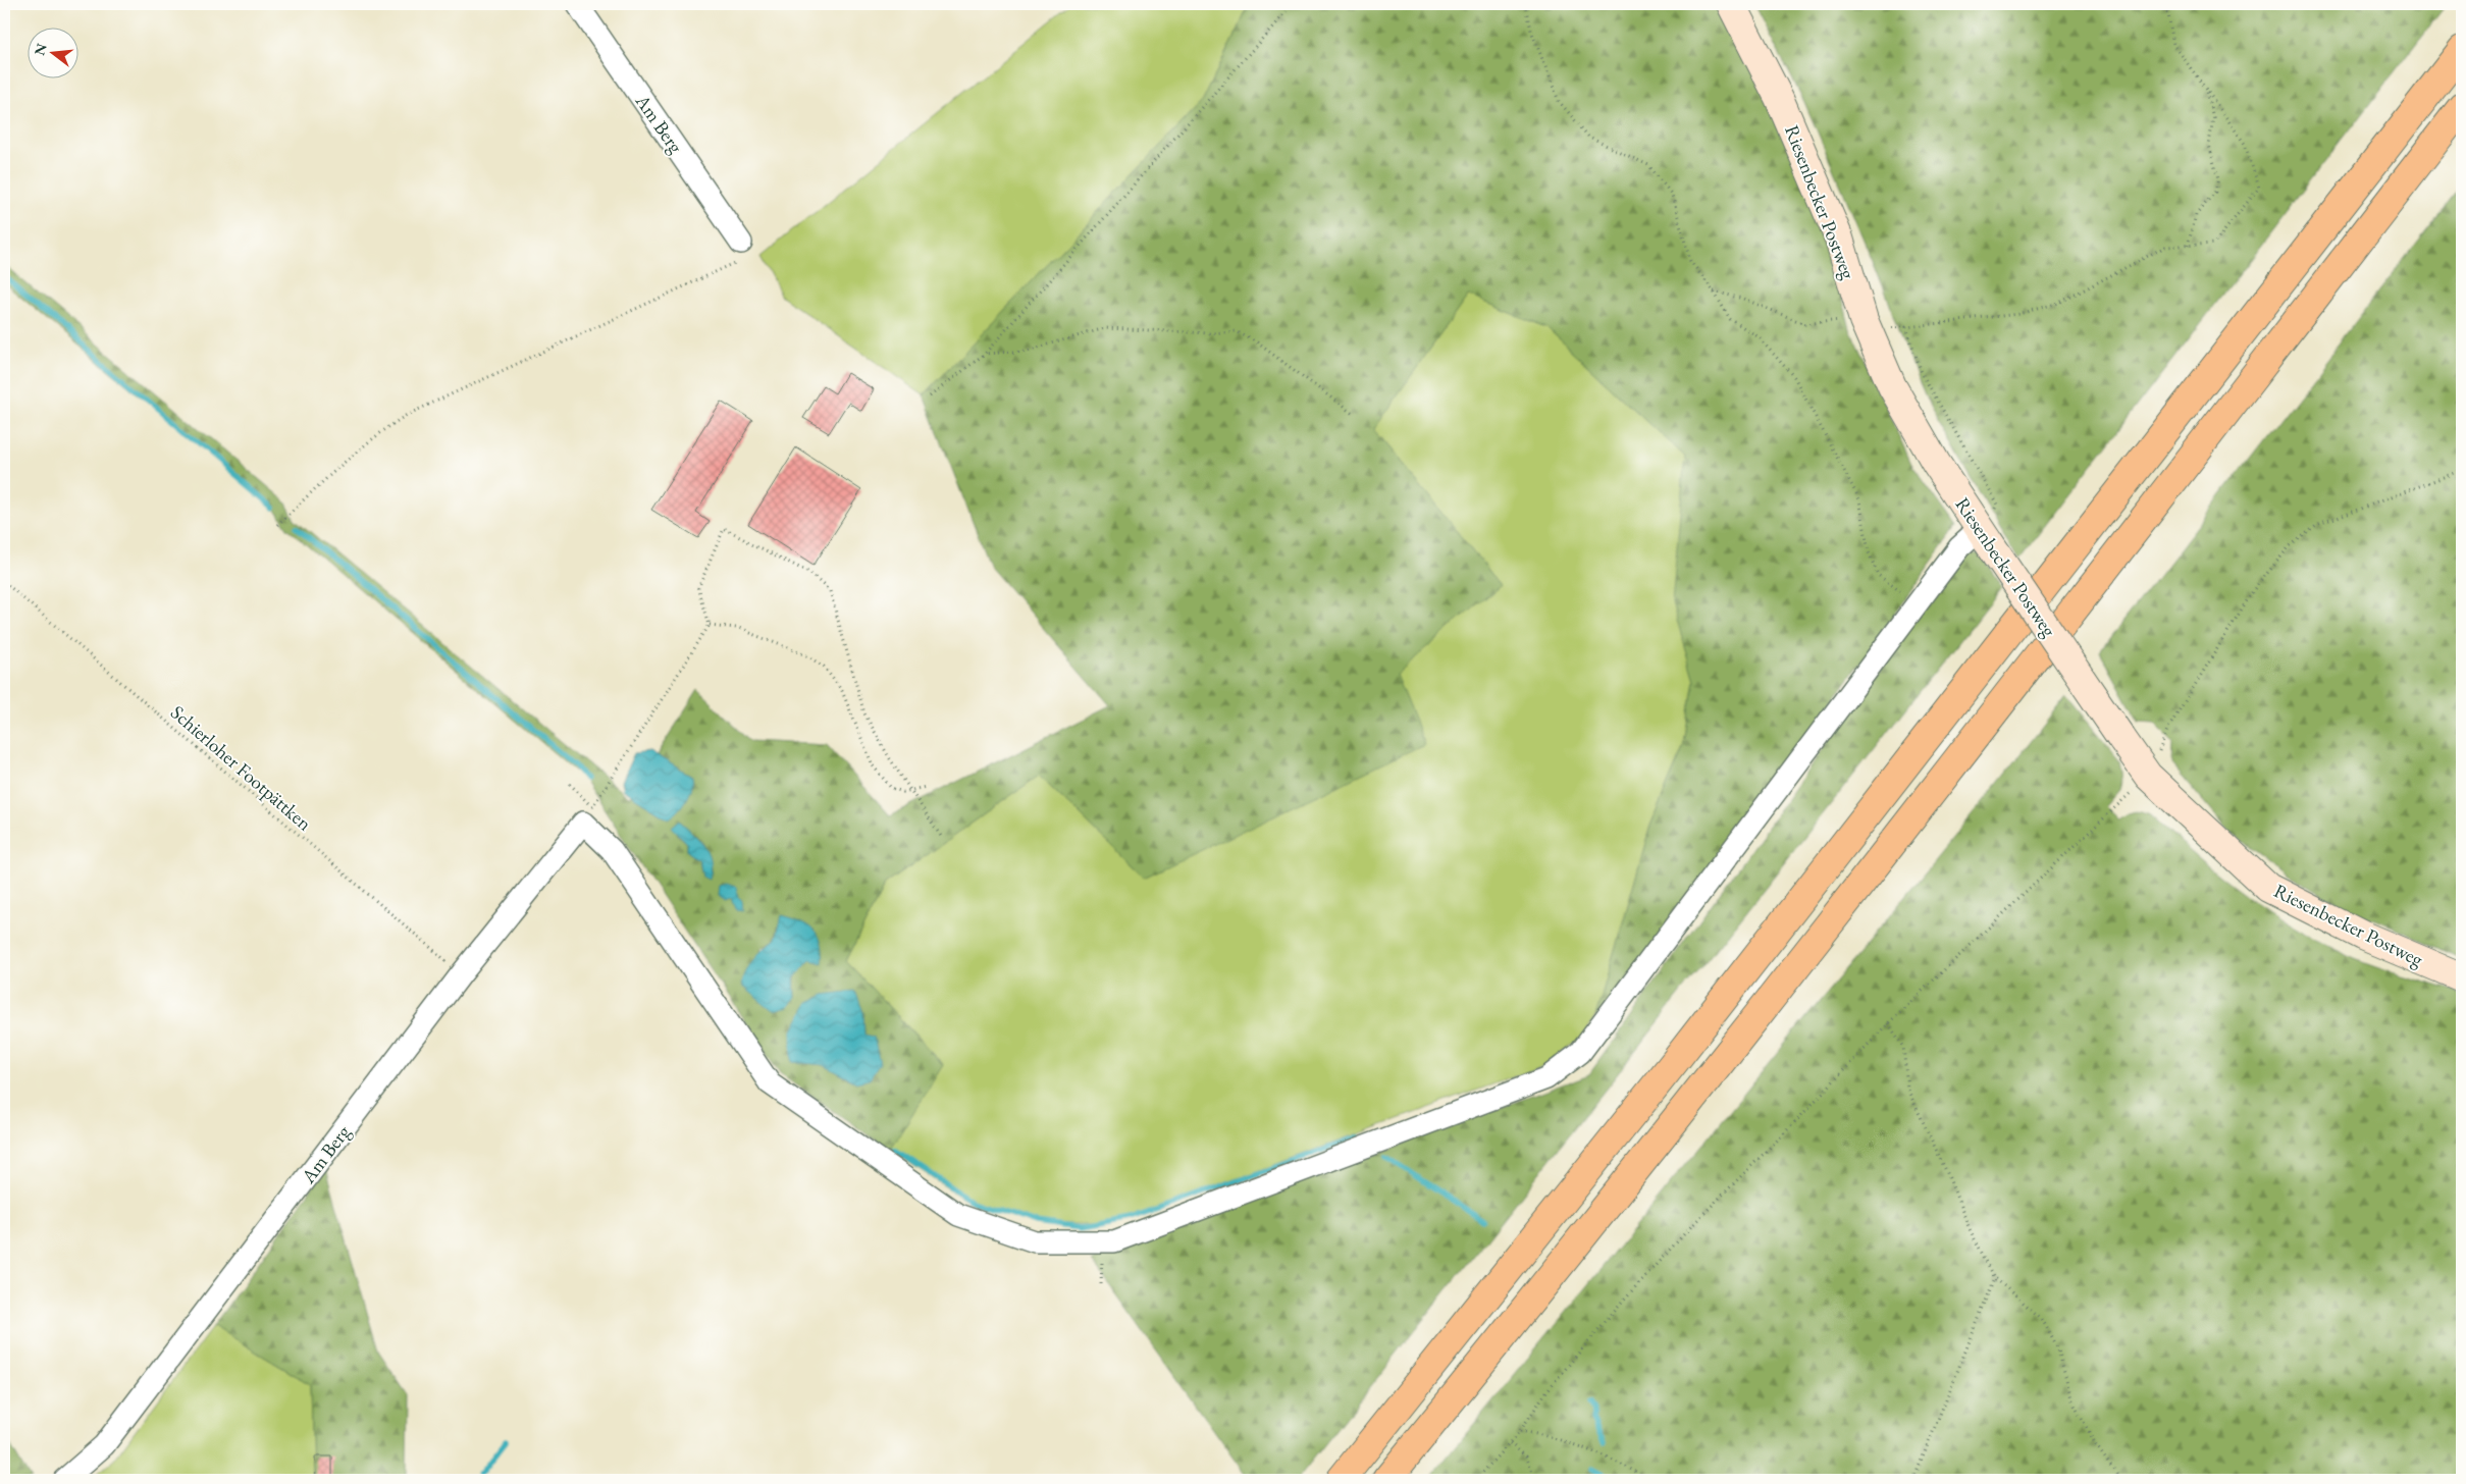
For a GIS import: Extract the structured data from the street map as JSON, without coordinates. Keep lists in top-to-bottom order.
{
  "streets": {
    "street": ["Am Berg", "Riesenbecker Postweg"],
    "path": ["Schierloher Footpättken"]
  },
  "crossings": [
    ["Am Berg", "Schierloher Footpättken"]
  ],
  "north": "left"
}
